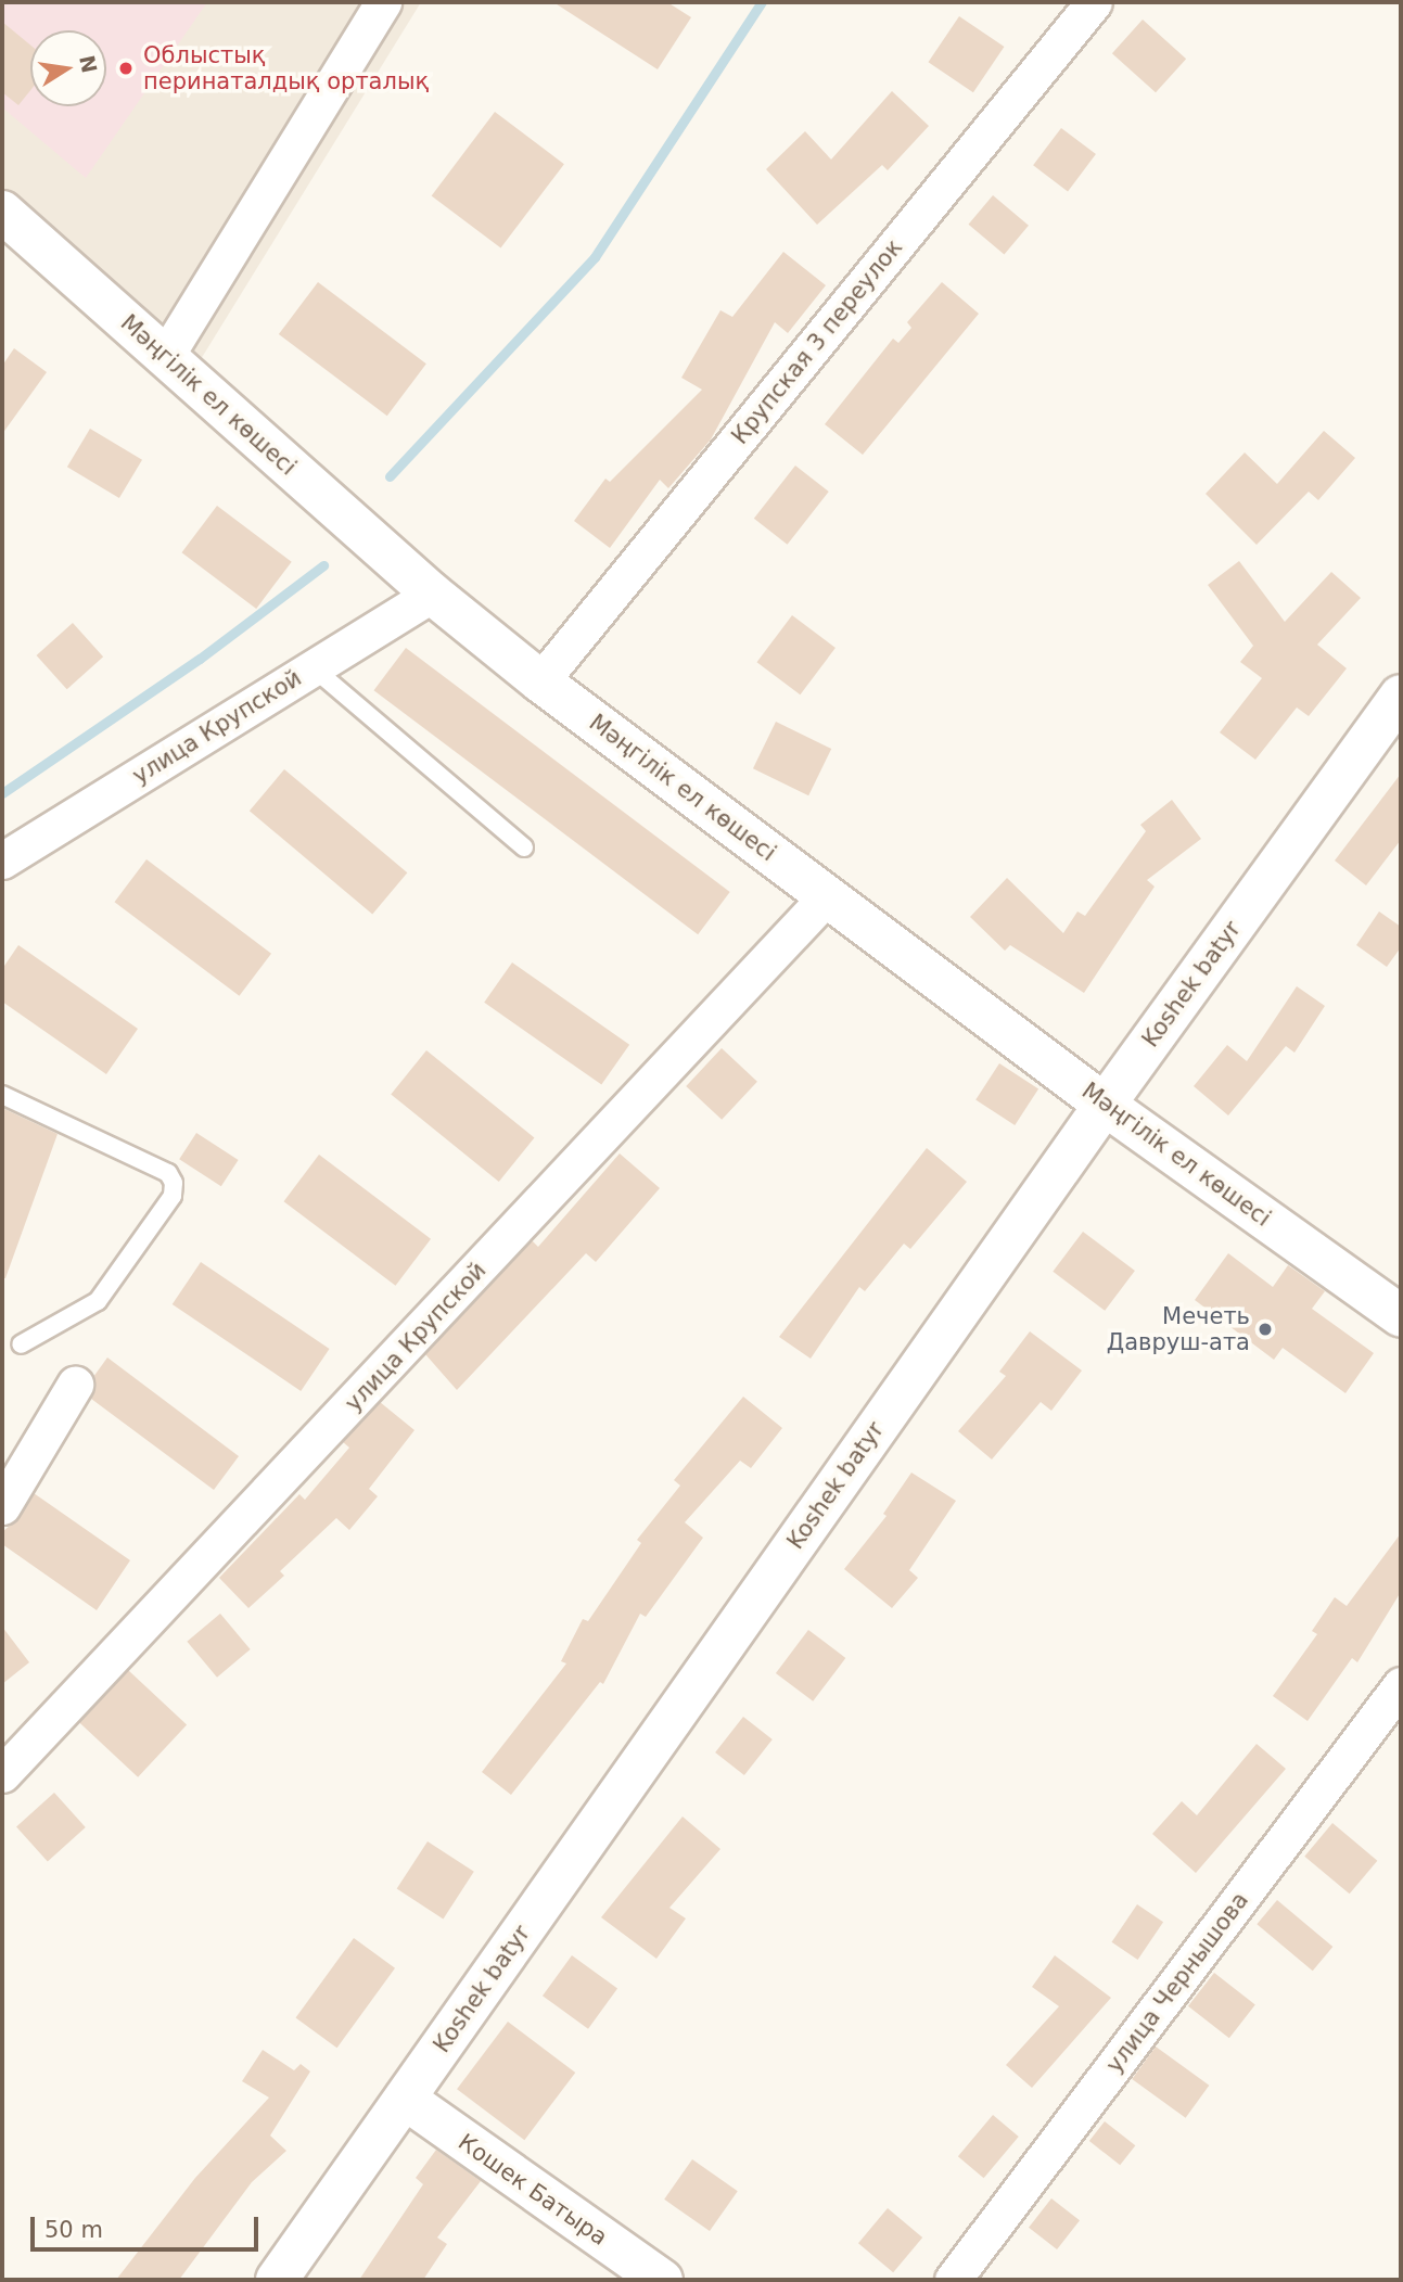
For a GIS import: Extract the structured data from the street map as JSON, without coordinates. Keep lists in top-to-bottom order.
{
  "streets": {
    "street": [
      "Крупская 3 переулок",
      "Мәңгілік ел көшесі",
      "улица Крупской",
      "Koshek batyr",
      "улица Чернышова",
      "Кошек Батыра"
    ]
  },
  "crossings": [
    ["Крупская 3 переулок", "Мәңгілік ел көшесі"],
    ["Мәңгілік ел көшесі", "улица Крупской"],
    ["Мәңгілік ел көшесі", "Koshek batyr"],
    ["Koshek batyr", "Кошек Батыра"]
  ],
  "places": ["Облыстық перинаталдық орталық", "Мечеть Давруш-ата"],
  "scale_bar": "50 m",
  "north": "right"
}
